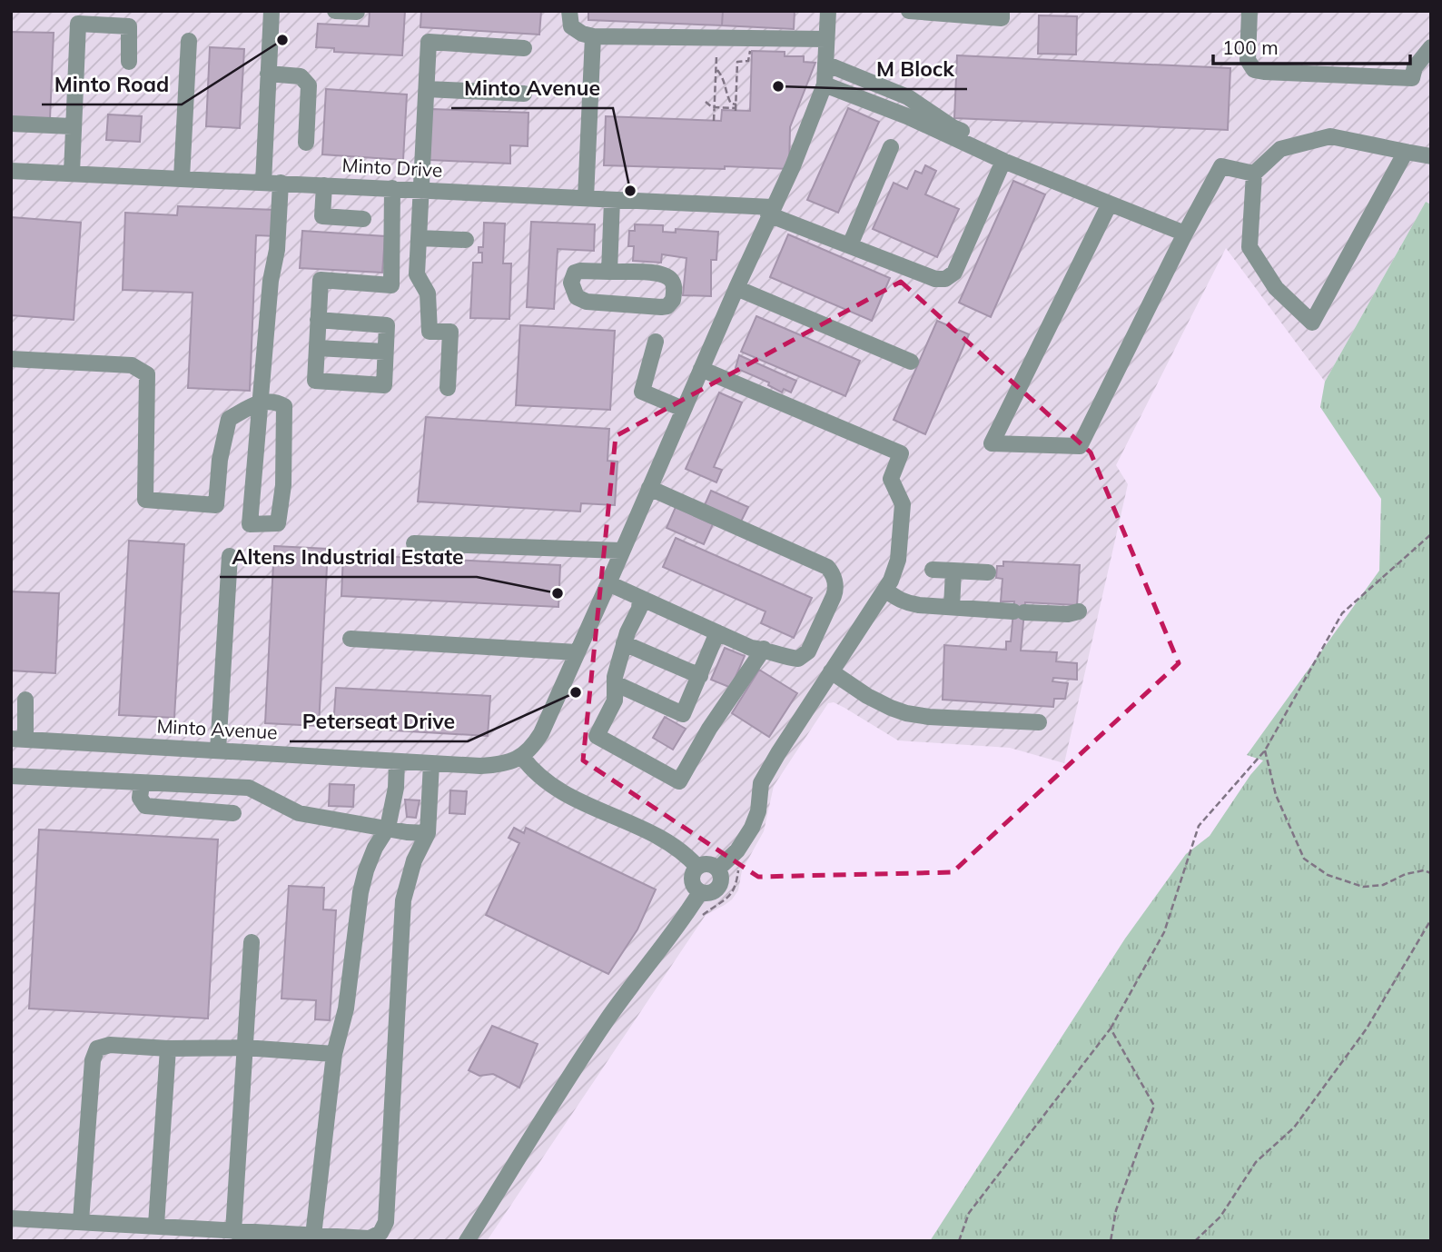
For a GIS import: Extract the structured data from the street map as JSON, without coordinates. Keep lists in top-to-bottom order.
{
  "streets": {
    "street": ["Minto Drive", "Minto Avenue"]
  },
  "places": [
    "Minto Road",
    "M Block",
    "Minto Avenue",
    "Altens Industrial Estate",
    "Peterseat Drive"
  ],
  "scale_bar": "100 m"
}
